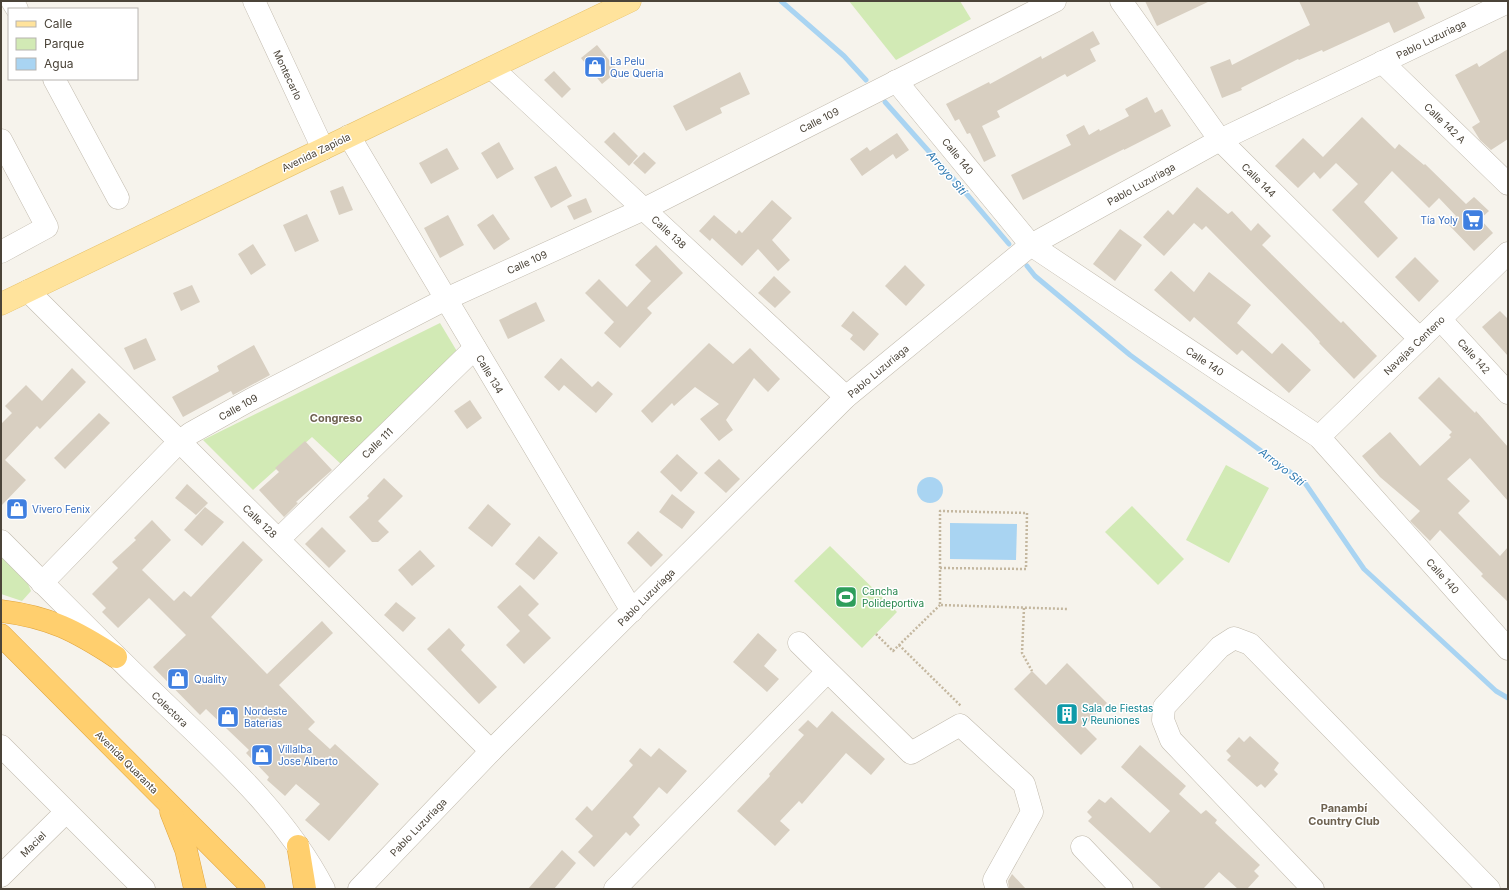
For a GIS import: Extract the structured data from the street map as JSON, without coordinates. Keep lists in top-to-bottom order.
{
  "streets": {
    "highway": ["Avenida Quaranta"],
    "main road": ["Avenida Zapiola"],
    "street": [
      "Pablo Luzuriaga",
      "Montecarlo",
      "Calle 109",
      "Calle 142 A",
      "Calle 140",
      "Calle 144",
      "Calle 138",
      "Navajas Centeno",
      "Calle 142",
      "Calle 134",
      "Calle 111",
      "Calle 128",
      "Colectora",
      "Maciel"
    ]
  },
  "crossings": [
    ["Pablo Luzuriaga", "Calle 142 A"],
    ["Pablo Luzuriaga", "Calle 140"],
    ["Pablo Luzuriaga", "Calle 144"],
    ["Pablo Luzuriaga", "Calle 138"],
    ["Pablo Luzuriaga", "Calle 134"],
    ["Pablo Luzuriaga", "Calle 128"],
    ["Montecarlo", "Avenida Zapiola"],
    ["Calle 109", "Calle 140"],
    ["Calle 109", "Calle 138"],
    ["Calle 109", "Calle 134"],
    ["Calle 109", "Calle 128"],
    ["Calle 109", "Colectora"],
    ["Avenida Zapiola", "Calle 138"],
    ["Avenida Zapiola", "Calle 134"],
    ["Avenida Zapiola", "Calle 128"],
    ["Calle 140", "Navajas Centeno"],
    ["Calle 144", "Navajas Centeno"],
    ["Navajas Centeno", "Calle 142"],
    ["Calle 134", "Calle 111"],
    ["Calle 111", "Calle 128"]
  ],
  "districts": ["Congreso", "Panambí Country Club"],
  "water": ["Arroyo Sití"],
  "places": {
    "shop": [
      "La Pelu Que Queria",
      "Vivero Fenix",
      "Quality",
      "Nordeste Baterias",
      "Villalba Jose Alberto"
    ],
    "supermarket": ["Tía Yoly"],
    "sports": ["Cancha Polideportiva"],
    "building": ["Sala de Fiestas y Reuniones"]
  },
  "legend": ["Calle", "Parque", "Agua"]
}
